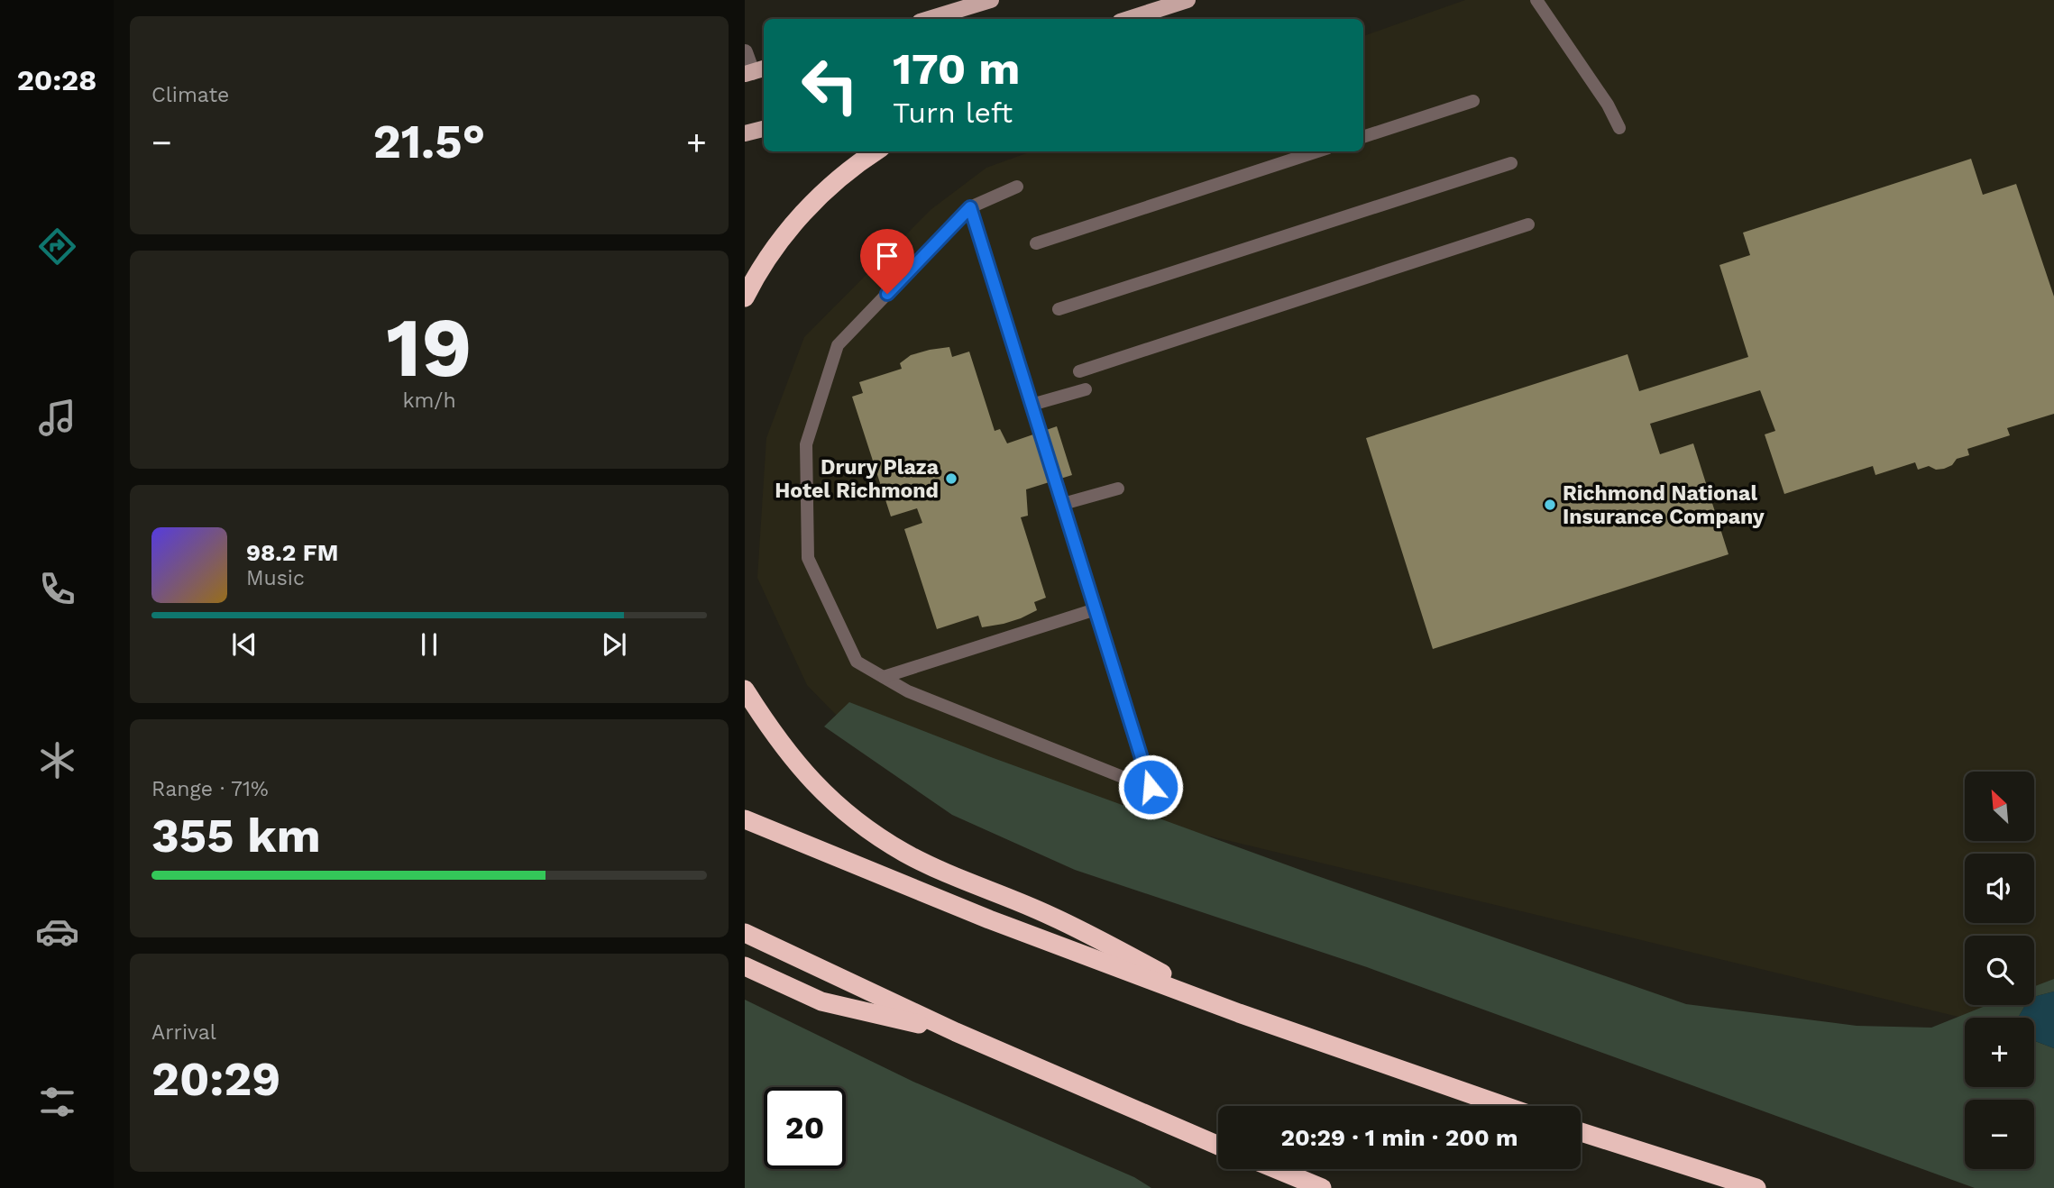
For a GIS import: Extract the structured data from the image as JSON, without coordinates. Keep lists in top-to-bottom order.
{
  "places": ["Drury Plaza Hotel Richmond", "Richmond National Insurance Company"],
  "north": "top left",
  "page": {
    "tabs": "20:28",
    "tile": [
      "Climate",
      ["19", "km/h"],
      ["Range · 71%", "355 km"],
      ["Arrival", "20:29"]
    ],
    "turn": ["170 m", "Turn left"],
    "heat": ["−", "21.5°", "+"],
    "song": ["98.2 FM", "Music"],
    "map_buttons": ["+", "−"],
    "limit": "20",
    "trip": "20:29 · 1 min · 200 m"
  }
}
